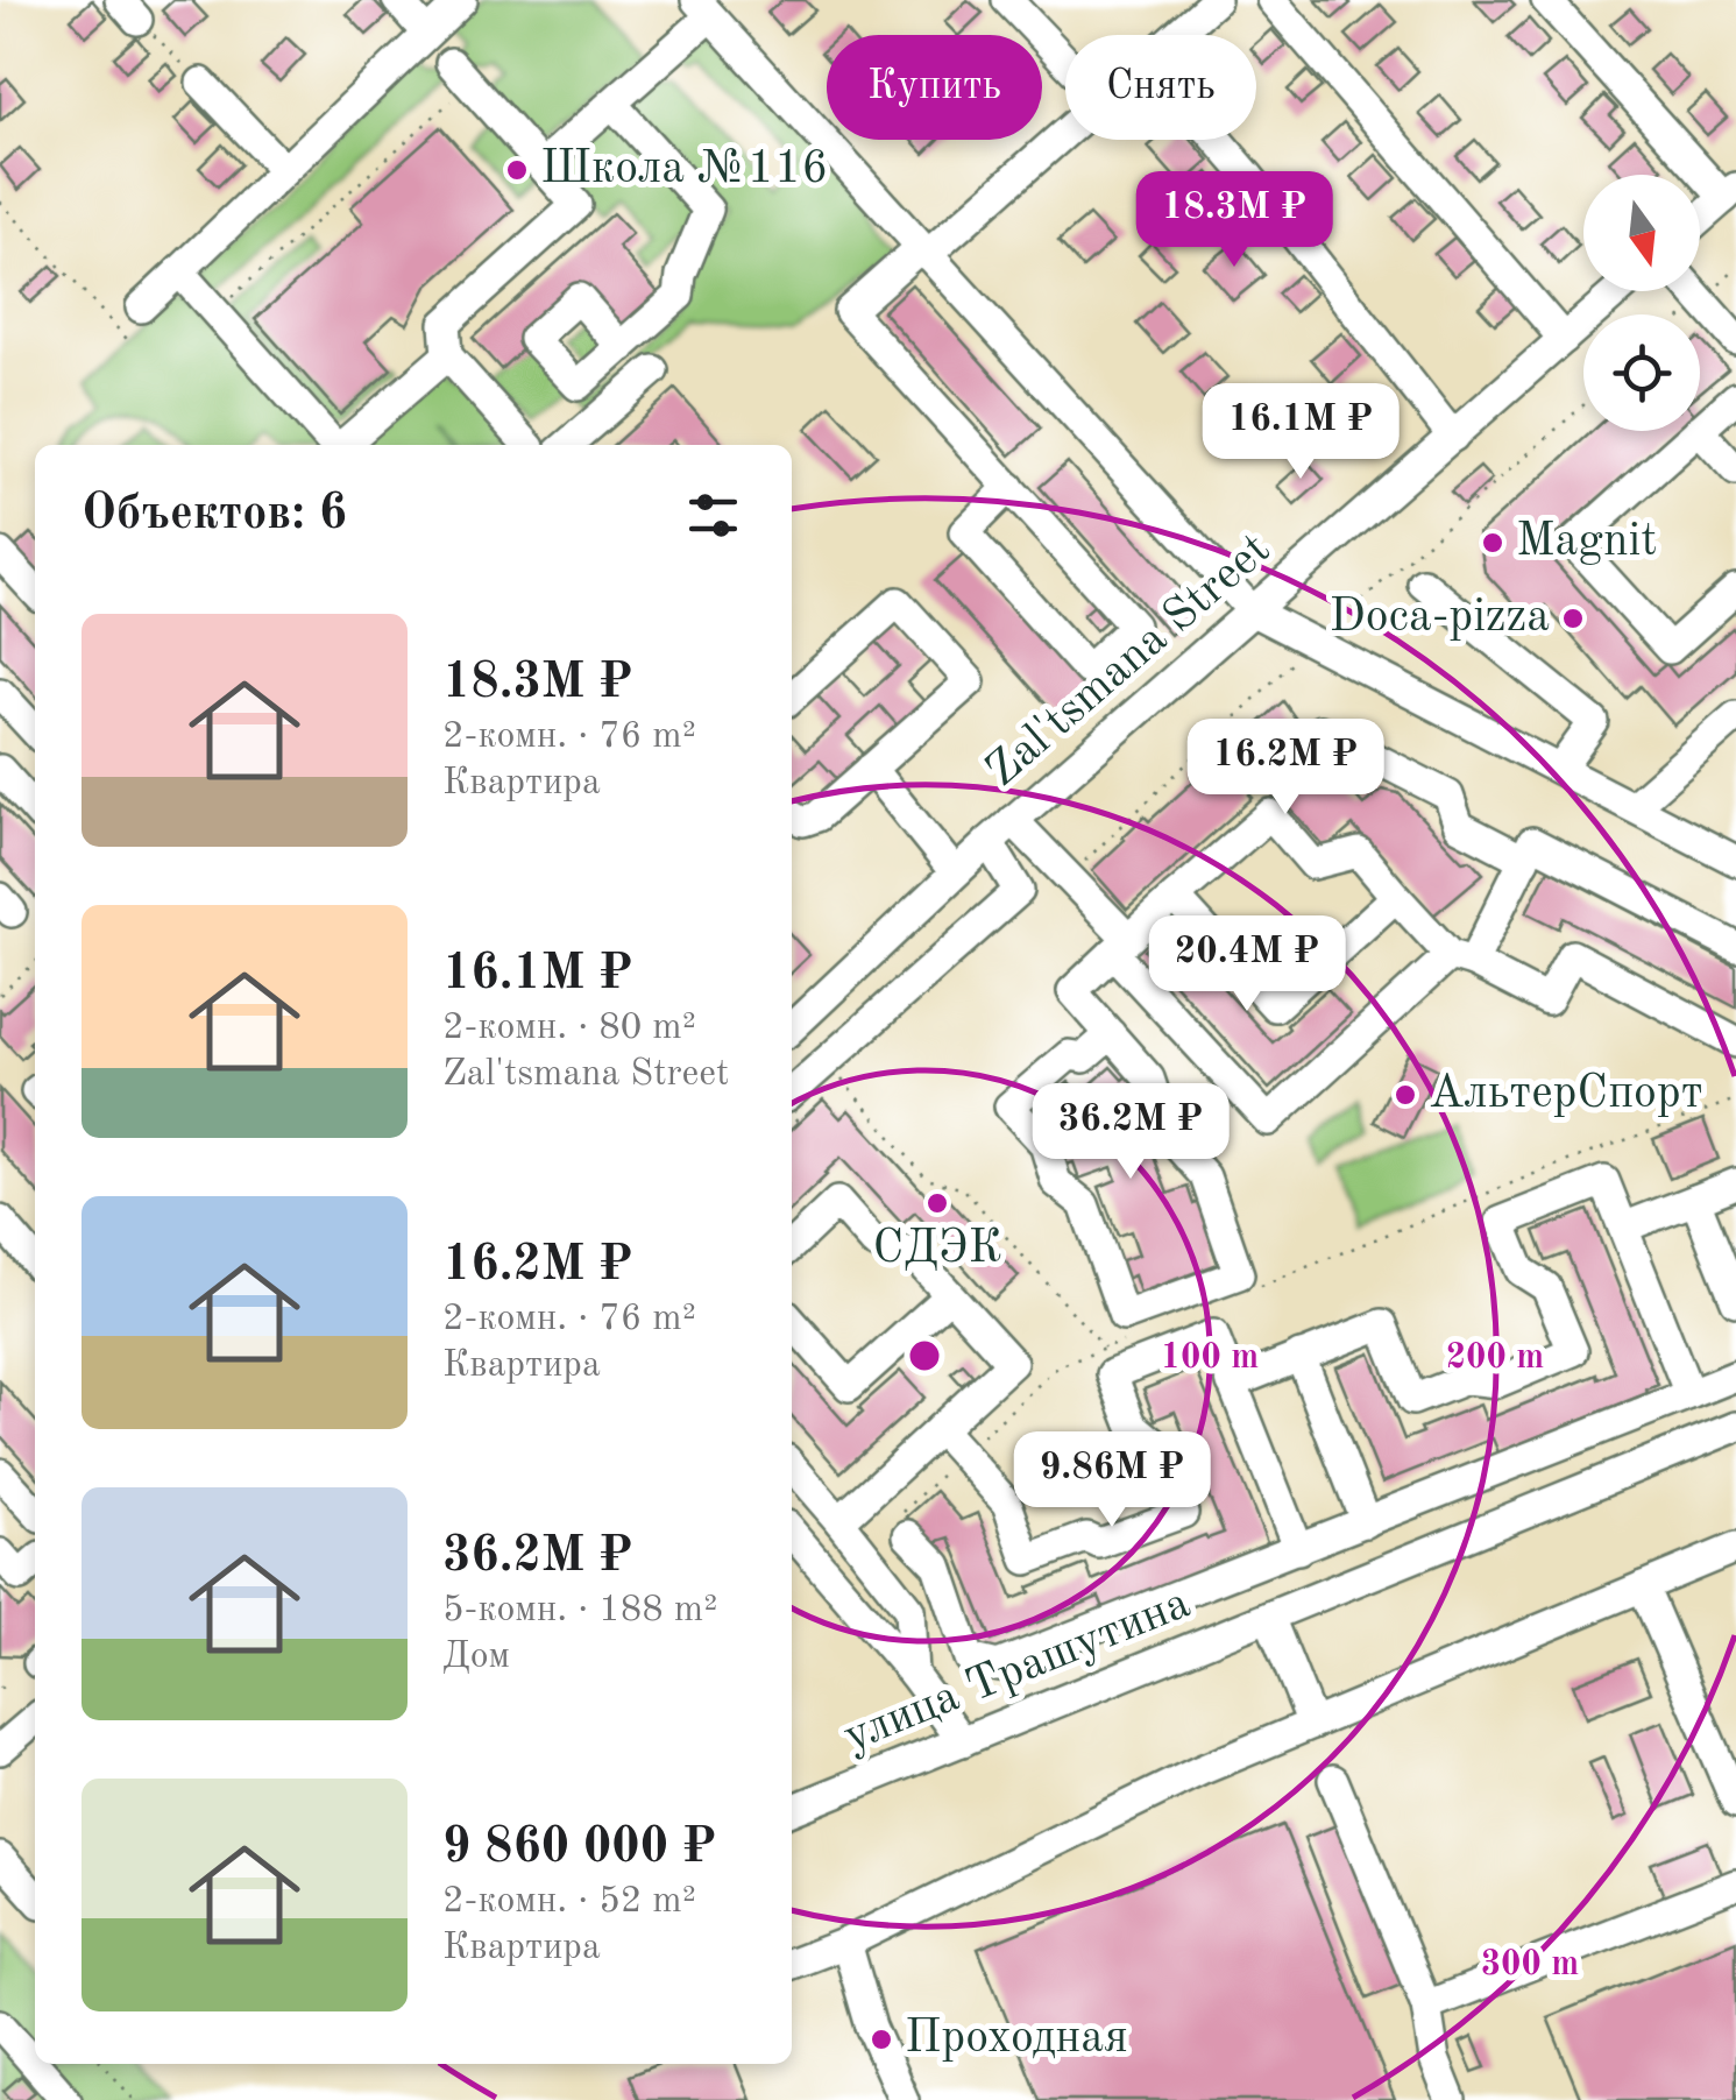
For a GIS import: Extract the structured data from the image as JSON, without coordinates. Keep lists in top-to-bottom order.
{
  "streets": {
    "street": ["Zal'tsmana Street", "улица Трашутина"]
  },
  "places": [
    "Школа №116",
    "Magnit",
    "Doca-pizza",
    "АльтерСпорт",
    "СДЭК",
    "Проходная"
  ],
  "north": "bottom",
  "page": {
    "chip": ["Купить", "Снять"],
    "price": [
      "18.3M ₽",
      "16.1M ₽",
      "16.2M ₽",
      "20.4M ₽",
      "36.2M ₽",
      "9.86M ₽"
    ],
    "heading": "Объектов: 6",
    "list": [
      {
        "name": "18.3M ₽",
        "note": "2-комн. · 76 m² · Квартира"
      },
      {
        "name": "16.1M ₽",
        "note": "2-комн. · 80 m² · Zal'tsmana Street"
      },
      {
        "name": "16.2M ₽",
        "note": "2-комн. · 76 m² · Квартира"
      },
      {
        "name": "36.2M ₽",
        "note": "5-комн. · 188 m² · Дом"
      },
      {
        "name": "9 860 000 ₽",
        "note": "2-комн. · 52 m² · Квартира"
      }
    ]
  },
  "rings": ["100 m", "200 m", "300 m"]
}
